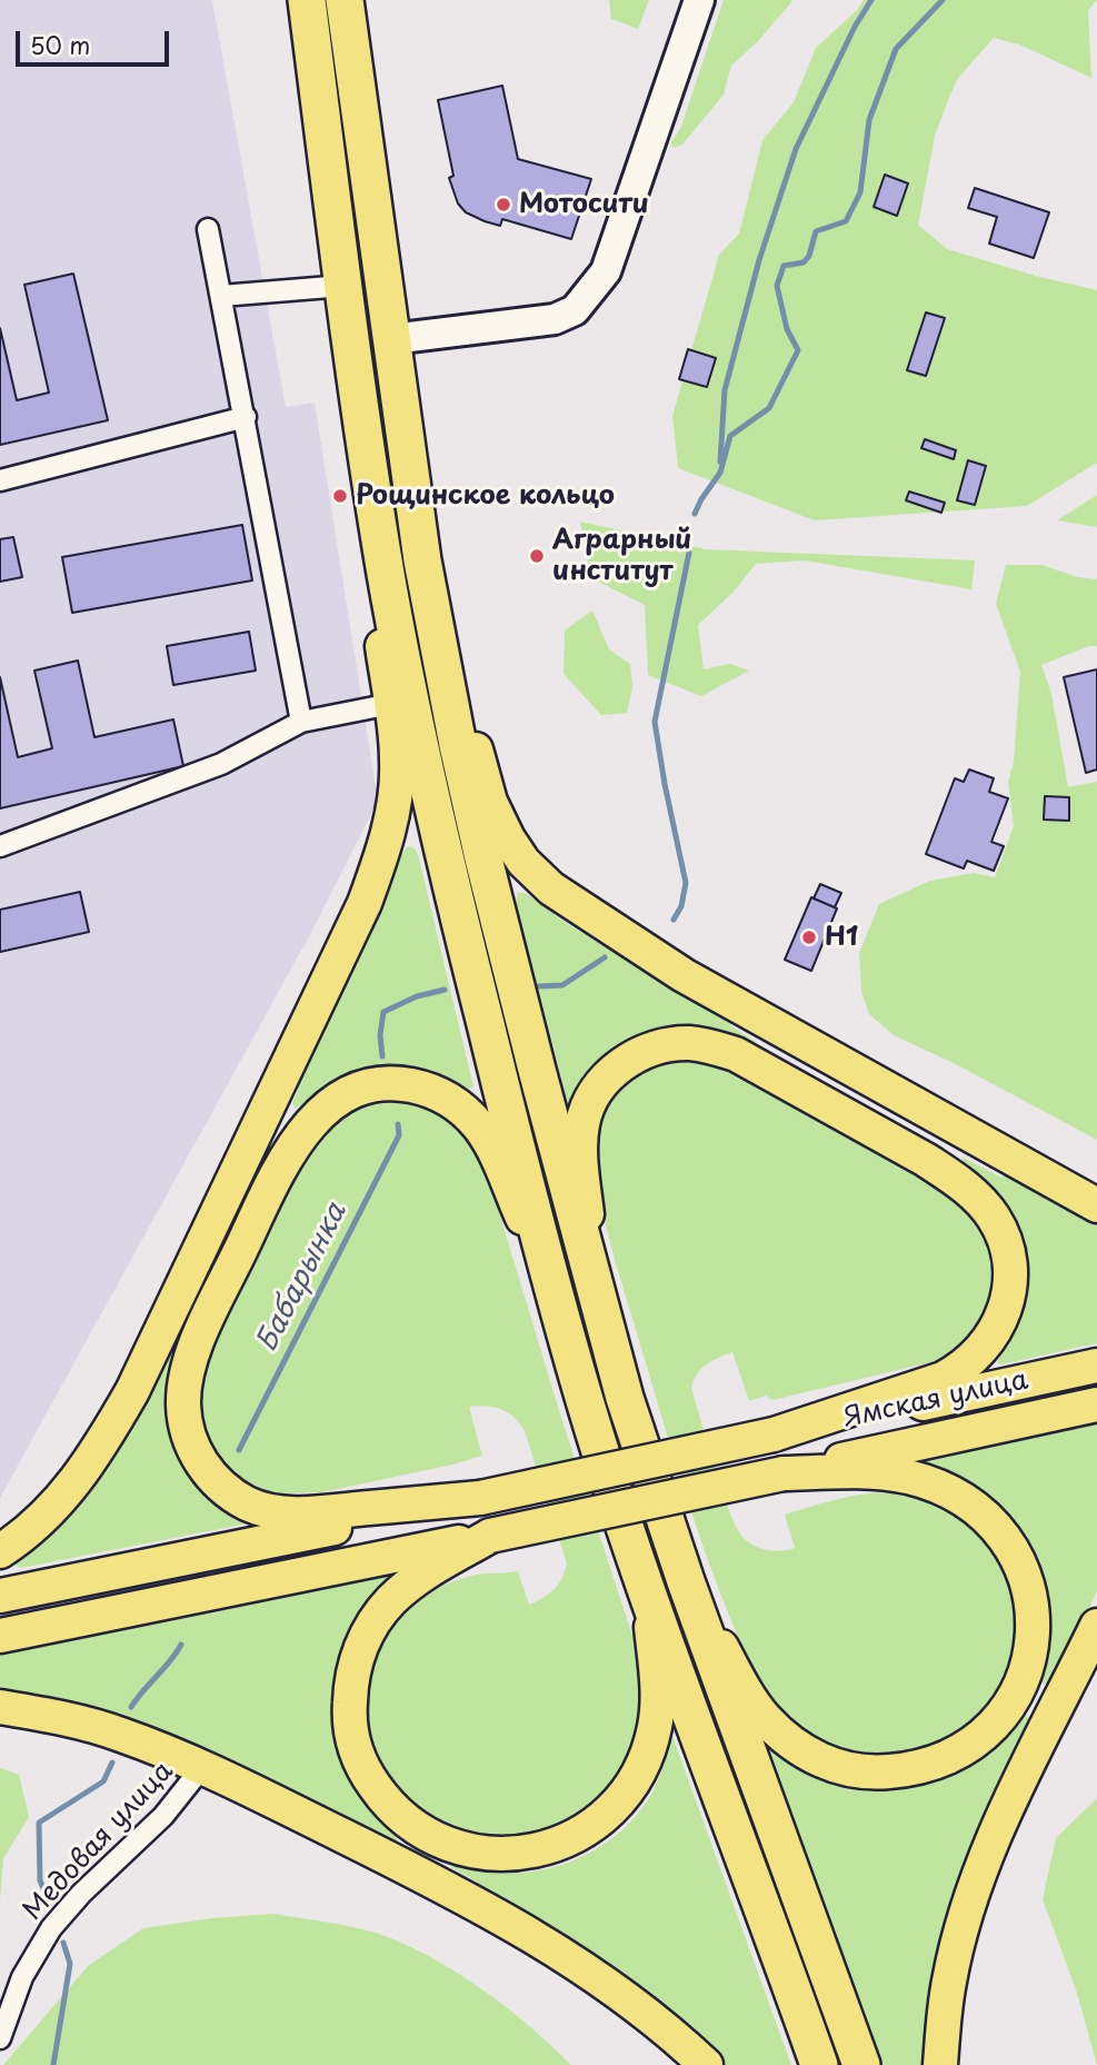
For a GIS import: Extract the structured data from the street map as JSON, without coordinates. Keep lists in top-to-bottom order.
{
  "streets": {
    "main road": ["Ямская улица"],
    "street": ["Медовая улица"]
  },
  "water": ["Бабарынка"],
  "places": [
    "Мотосити",
    "Рощинское кольцо",
    "Аграрный институт",
    "Н1"
  ],
  "scale_bar": "50 m"
}
